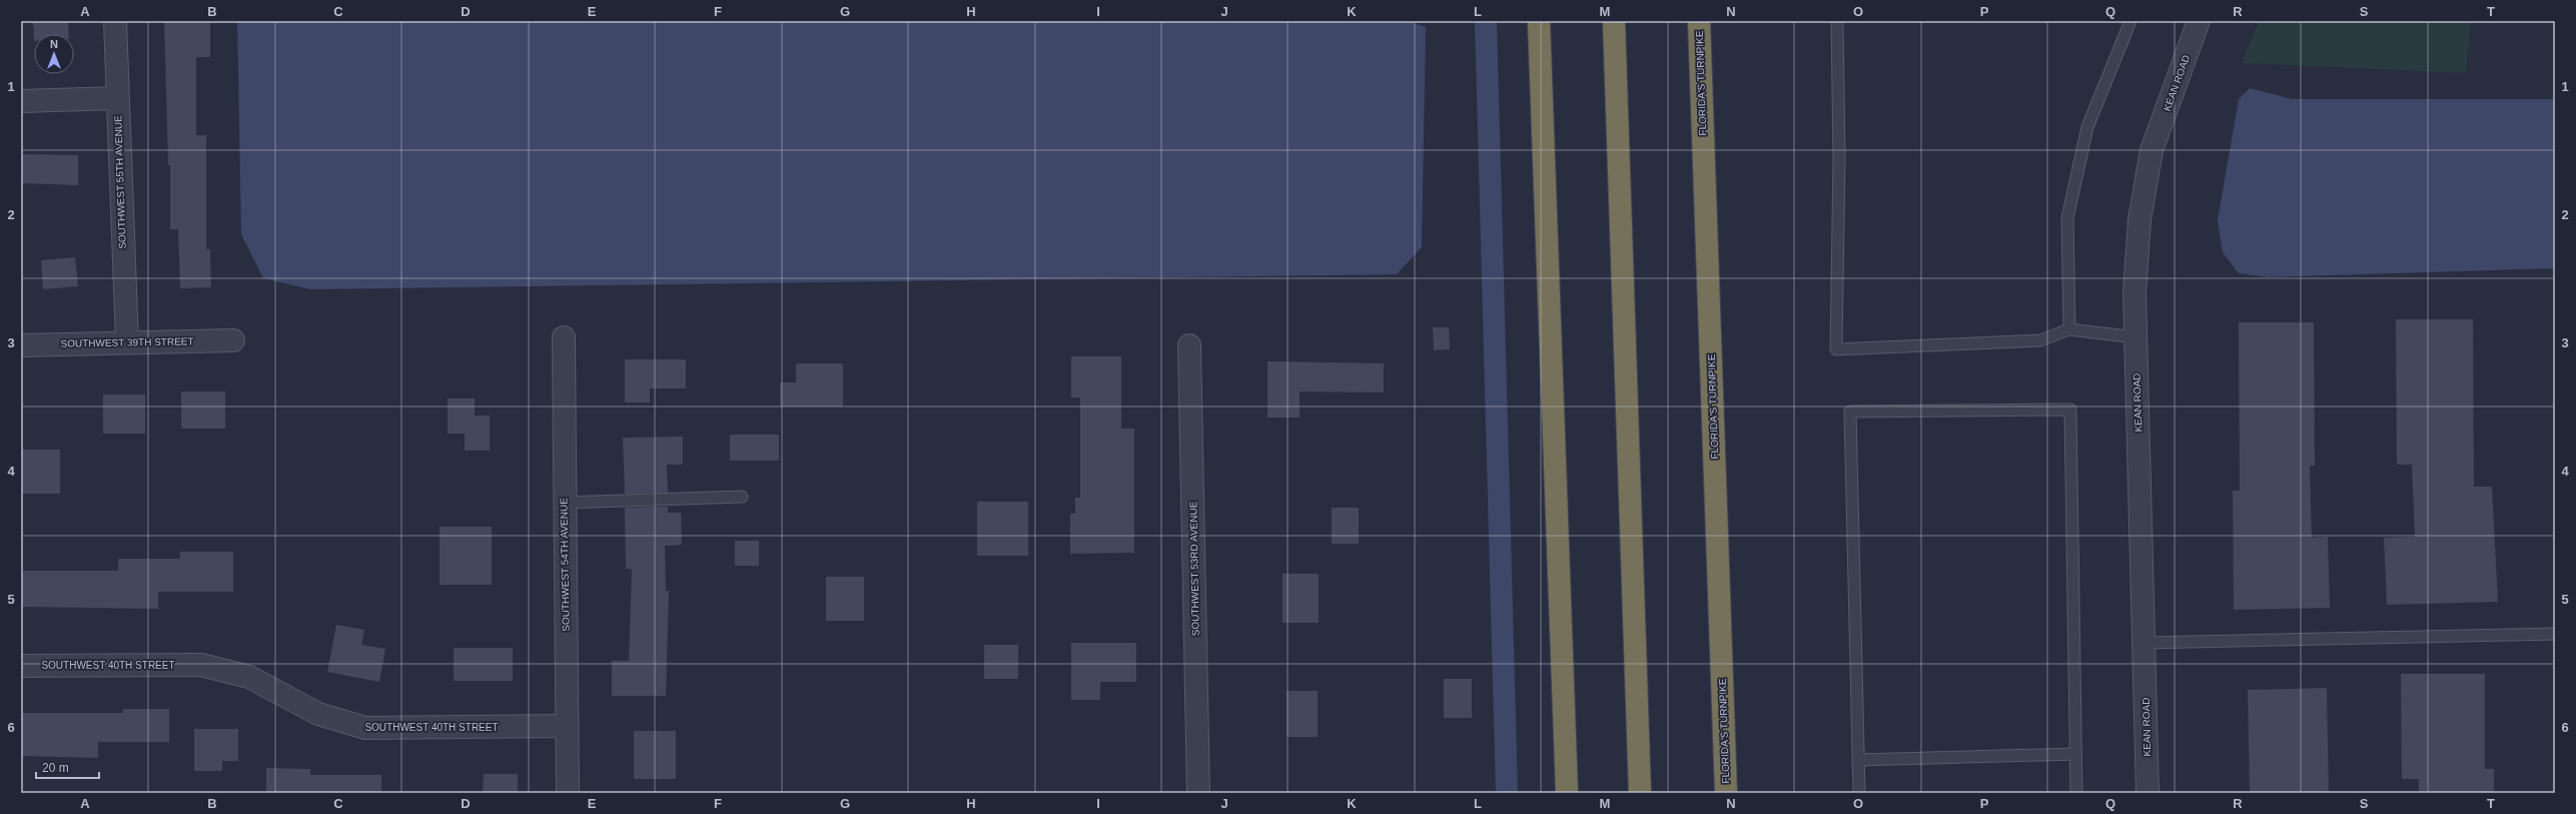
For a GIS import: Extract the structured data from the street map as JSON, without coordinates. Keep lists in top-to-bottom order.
{
  "streets": {
    "highway": ["FLORIDA'S TURNPIKE"],
    "street": [
      "KEAN ROAD",
      "SOUTHWEST 55TH AVENUE",
      "SOUTHWEST 39TH STREET",
      "SOUTHWEST 54TH AVENUE",
      "SOUTHWEST 53RD AVENUE",
      "SOUTHWEST 40TH STREET"
    ]
  },
  "crossings": [
    ["SOUTHWEST 55TH AVENUE", "SOUTHWEST 39TH STREET"],
    ["SOUTHWEST 54TH AVENUE", "SOUTHWEST 40TH STREET"]
  ],
  "scale_bar": "20 m",
  "north": "top",
  "grid": {
    "columns": [
      "A",
      "B",
      "C",
      "D",
      "E",
      "F",
      "G",
      "H",
      "I",
      "J",
      "K",
      "L",
      "M",
      "N",
      "O",
      "P",
      "Q",
      "R",
      "S",
      "T"
    ],
    "rows": [
      "1",
      "2",
      "3",
      "4",
      "5",
      "6"
    ]
  }
}
